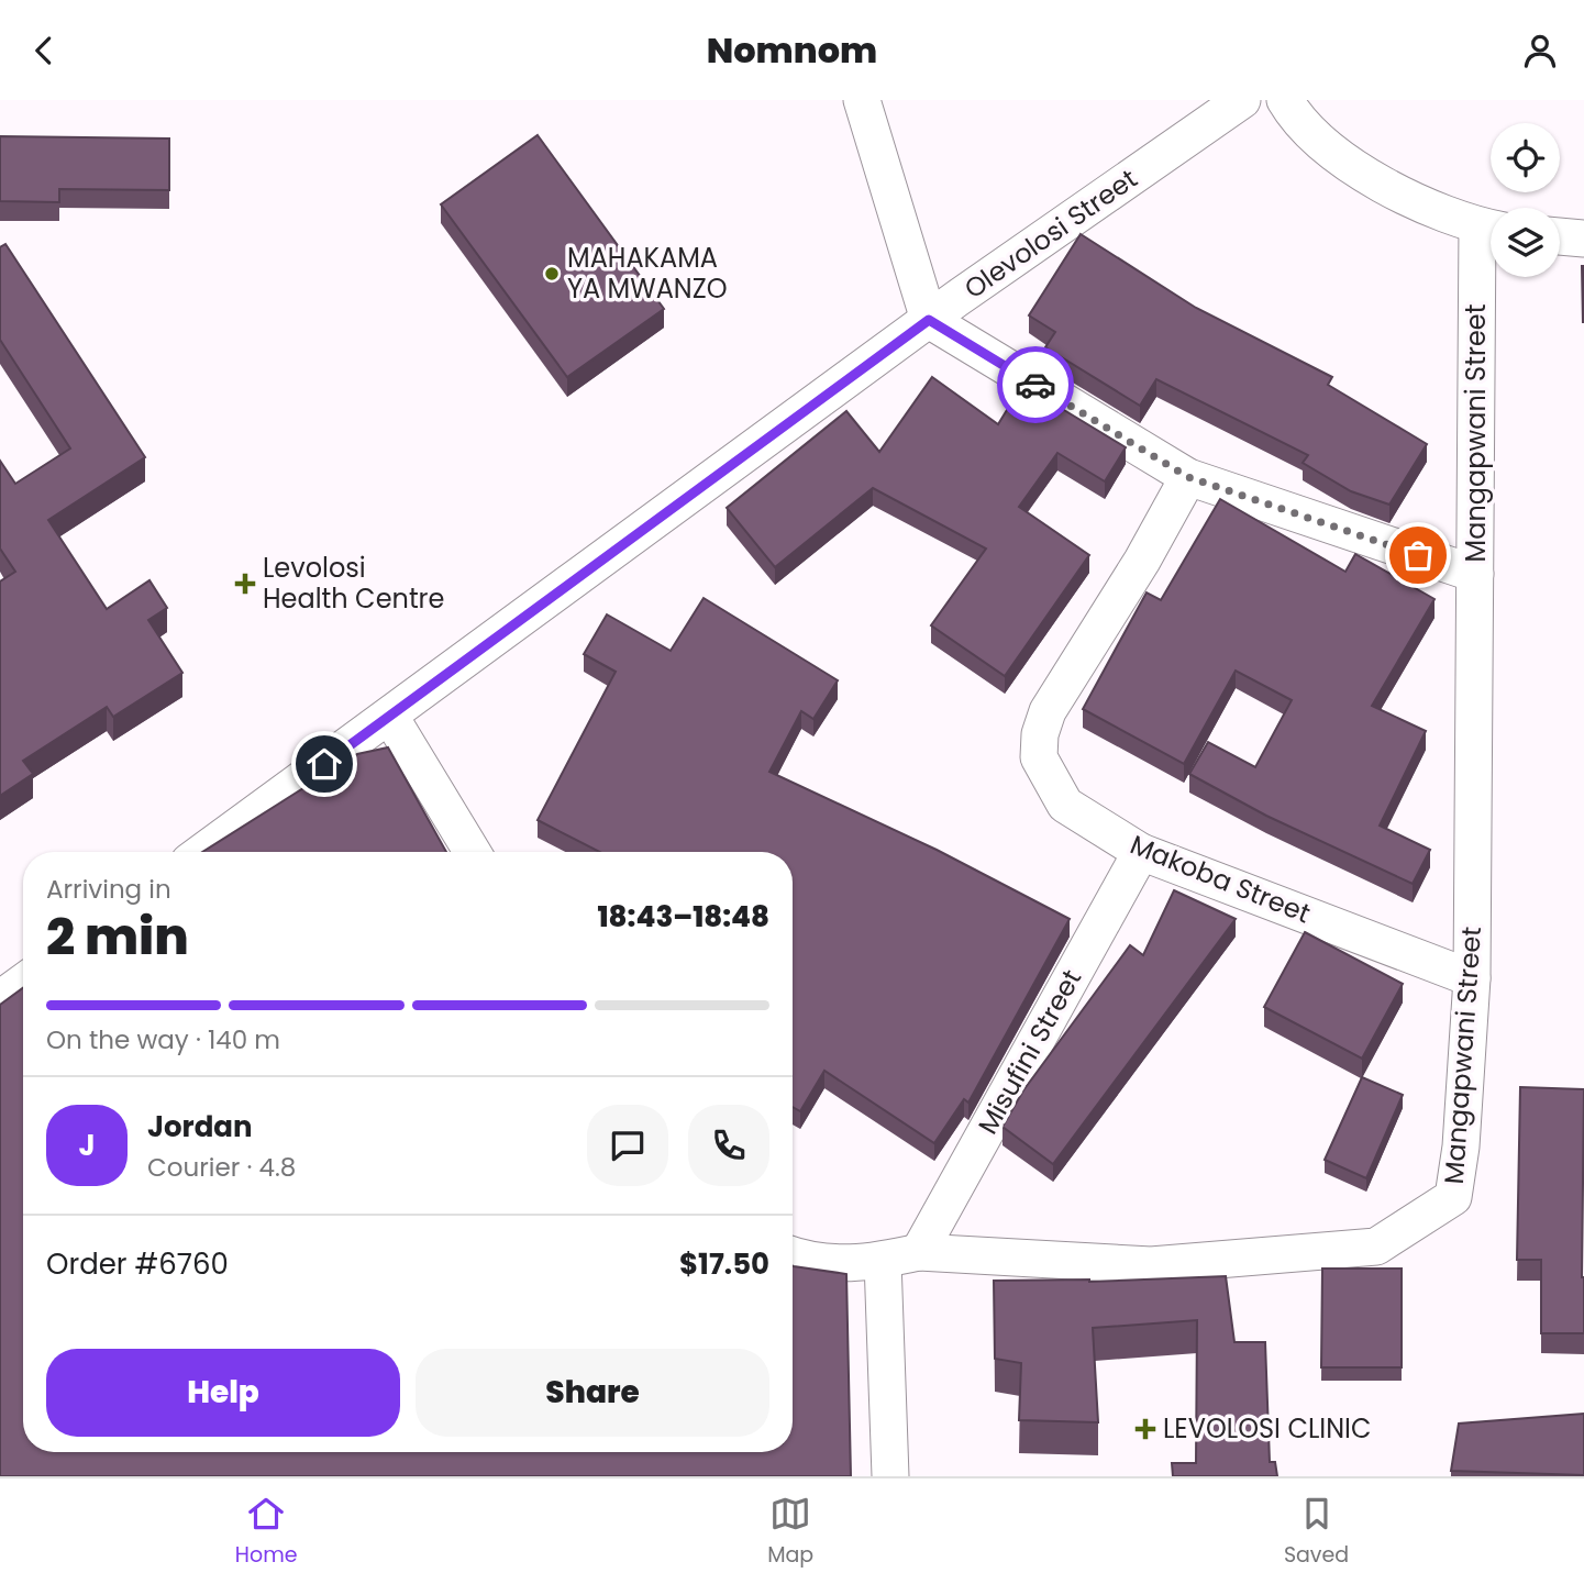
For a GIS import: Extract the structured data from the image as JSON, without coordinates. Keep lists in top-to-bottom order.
{
  "streets": {
    "street": [
      "Olevolosi Street",
      "Mangapwani Street",
      "Makoba Street",
      "Misufini Street"
    ]
  },
  "crossings": [
    ["Mangapwani Street", "Makoba Street"],
    ["Mangapwani Street", "Misufini Street"],
    ["Makoba Street", "Misufini Street"]
  ],
  "places": {
    "other": ["MAHAKAMA YA MWANZO"],
    "health": ["Levolosi Health Centre", "LEVOLOSI CLINIC"]
  },
  "page": {
    "header": "Nomnom",
    "heading": ["2 min", "Arriving in", "18:43–18:48"],
    "panel": [
      "Jordan",
      "Courier · 4.8",
      "Order #6760",
      "$17.50"
    ],
    "bar": "On the way · 140 m",
    "round": "J",
    "buttons": ["Help", "Share"],
    "tabs": ["Home", "Map", "Saved"]
  }
}
